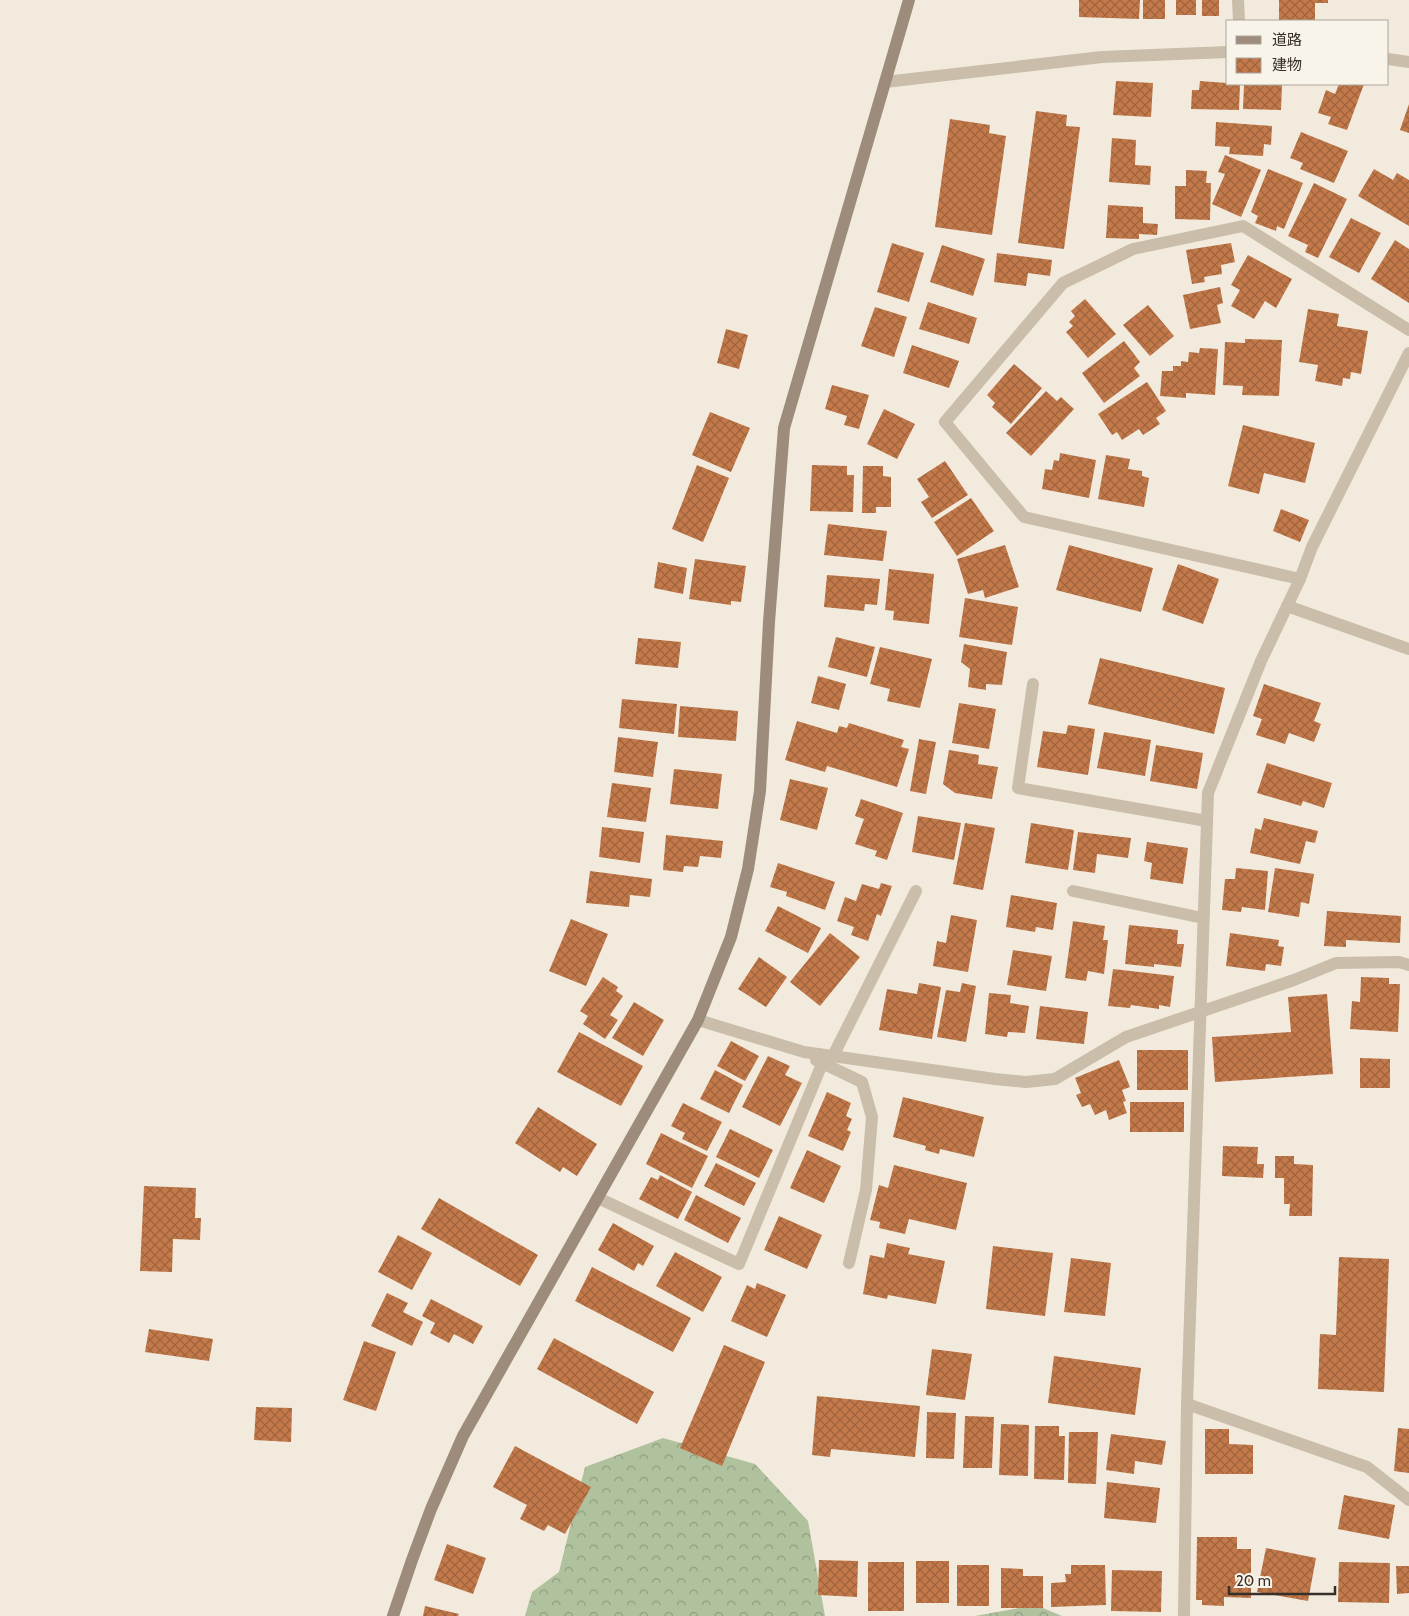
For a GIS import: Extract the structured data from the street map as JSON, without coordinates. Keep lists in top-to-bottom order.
{
  "legend": ["道路", "建物"],
  "scale_bar": "20 m"
}
